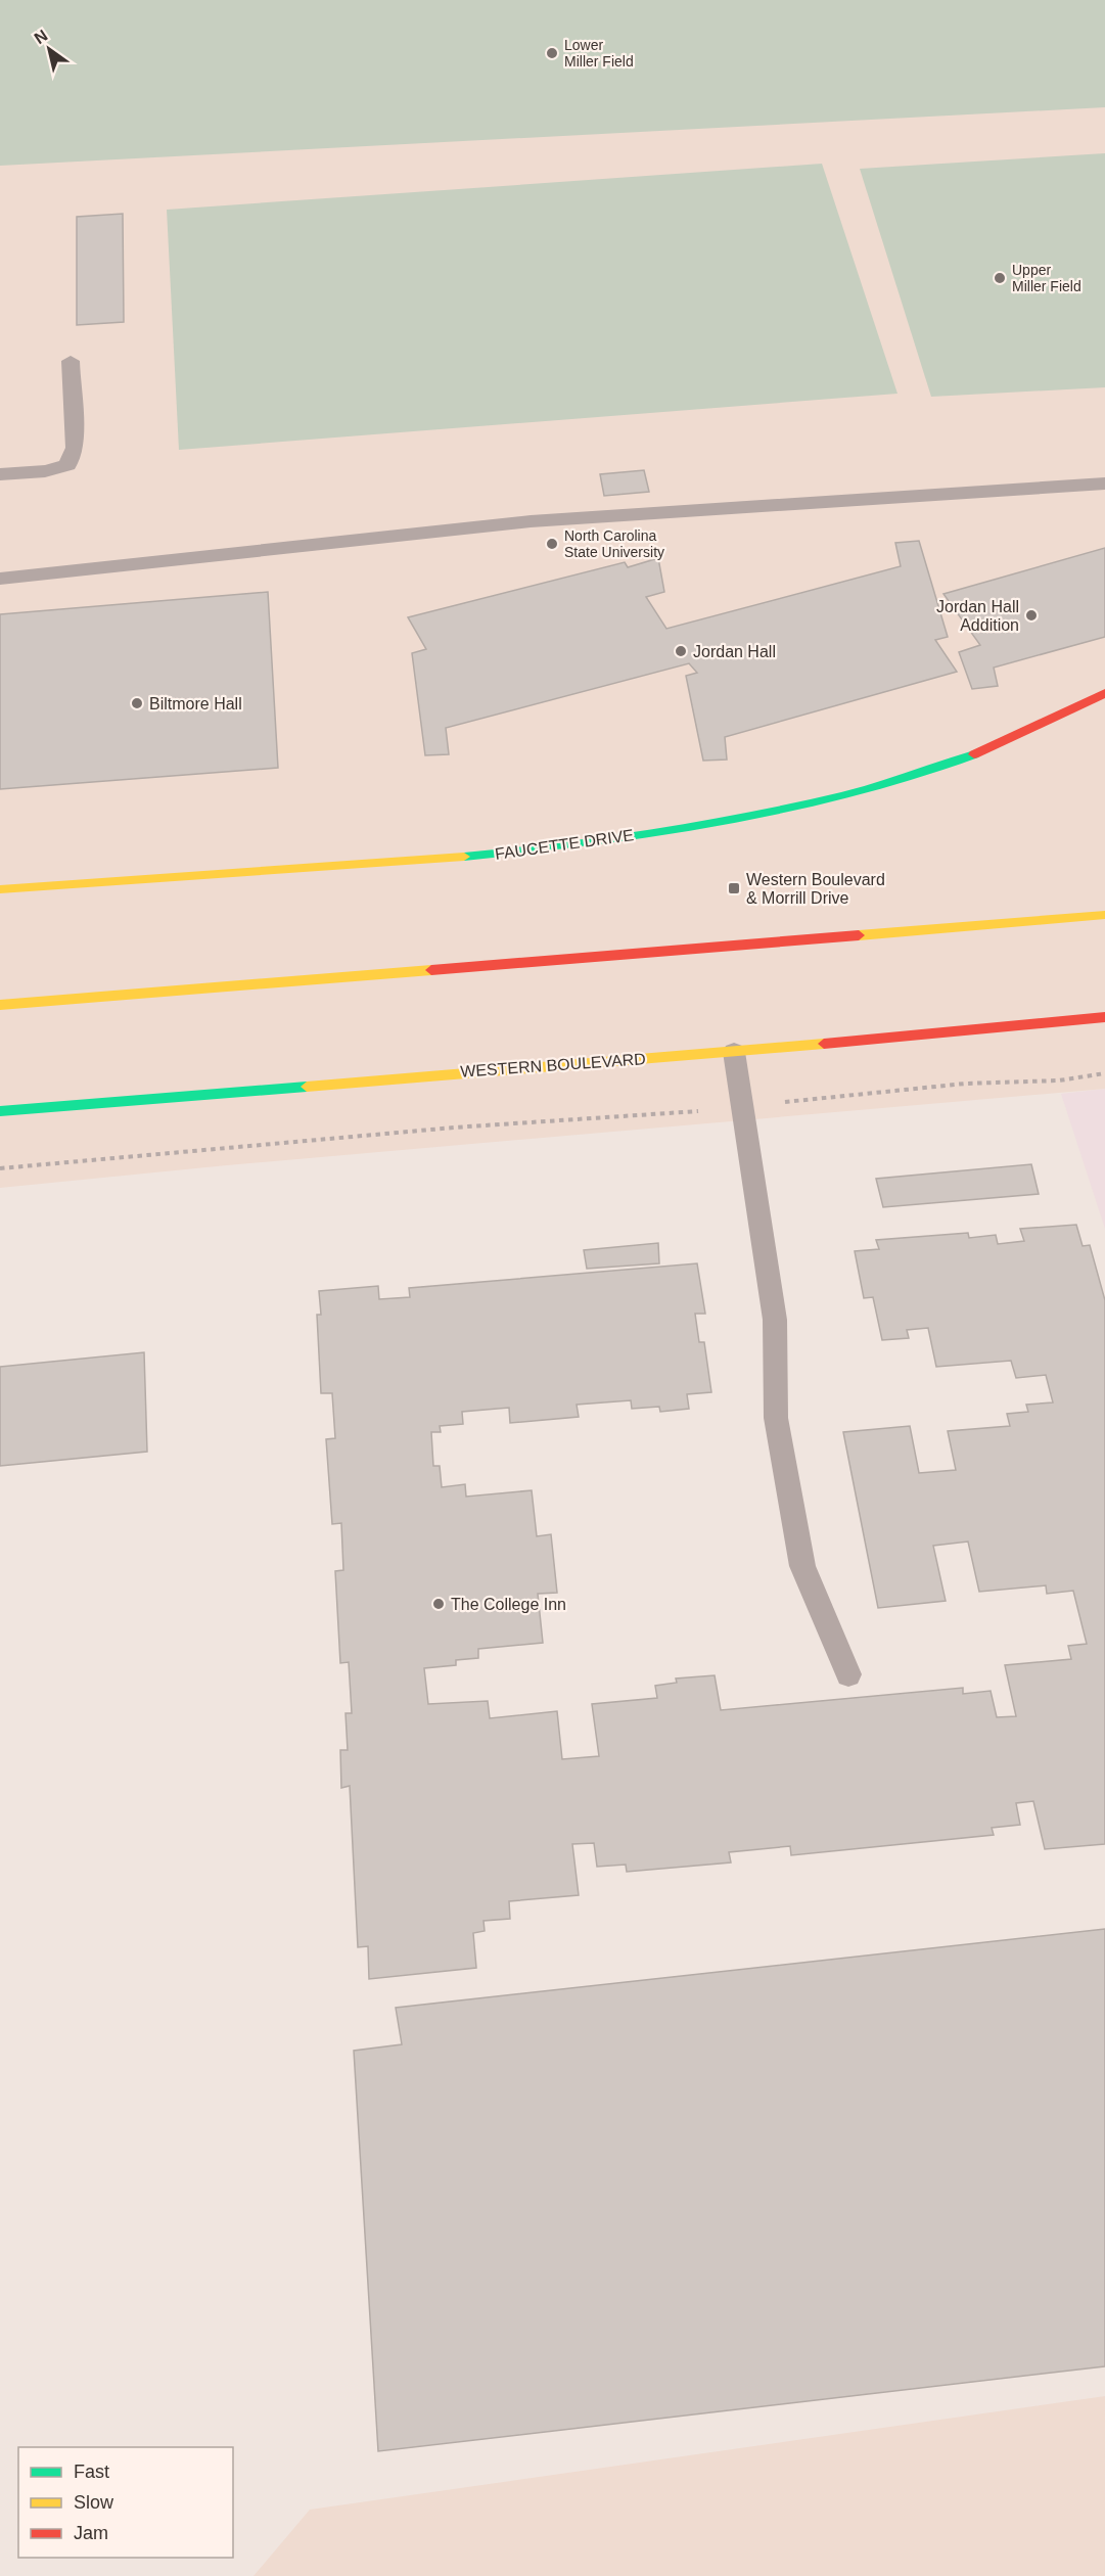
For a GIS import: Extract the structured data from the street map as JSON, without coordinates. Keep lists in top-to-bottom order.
{
  "streets": {
    "main road": ["FAUCETTE DRIVE", "WESTERN BOULEVARD"]
  },
  "places": {
    "other": [
      "Lower Miller Field",
      "Upper Miller Field",
      "North Carolina State University",
      "Jordan Hall Addition",
      "Jordan Hall",
      "Biltmore Hall",
      "The College Inn"
    ],
    "transit": ["Western Boulevard & Morrill Drive"]
  },
  "legend": ["Fast", "Slow", "Jam"],
  "north": "top left"
}
